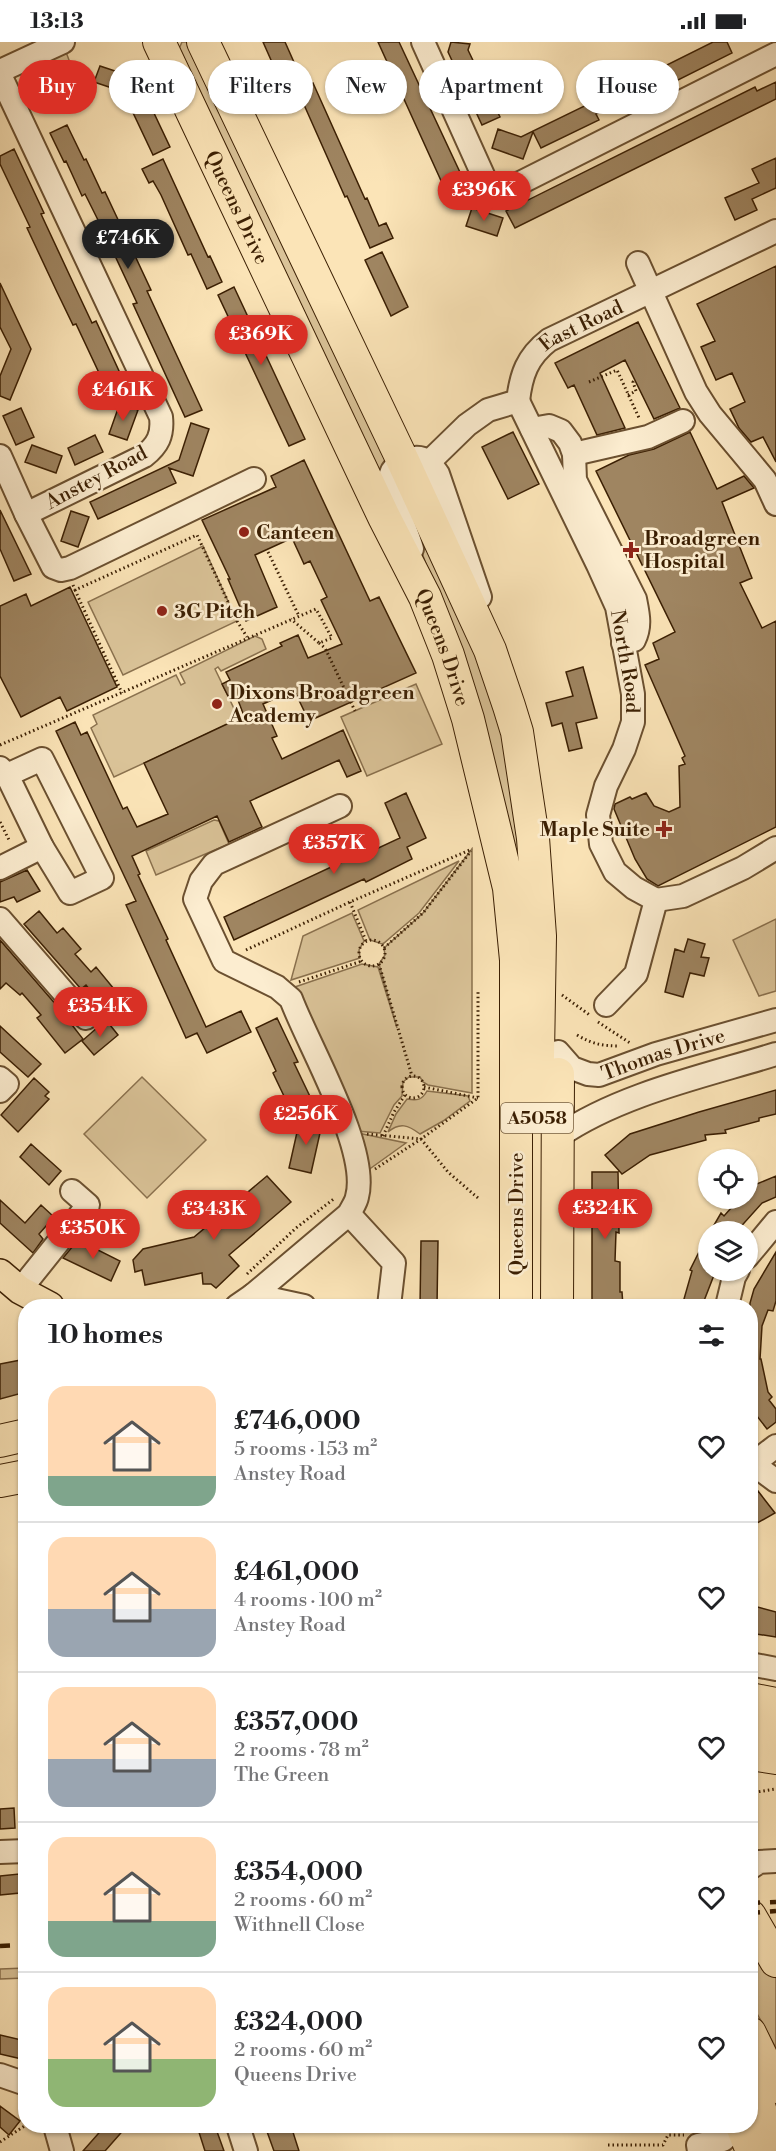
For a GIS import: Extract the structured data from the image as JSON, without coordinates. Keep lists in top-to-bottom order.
{
  "streets": {
    "highway": ["Queens Drive", "A5058"],
    "street": [
      "East Road",
      "Anstey Road",
      "North Road",
      "Thomas Drive"
    ]
  },
  "crossings": [
    ["East Road", "North Road"]
  ],
  "places": {
    "other": ["Canteen", "3G Pitch", "Dixons Broadgreen Academy"],
    "health": ["Broadgreen Hospital", "Maple Suite"]
  },
  "page": {
    "status": "13:13",
    "chip": [
      "Buy",
      "Rent",
      "Filters",
      "New",
      "Apartment",
      "House"
    ],
    "price": [
      "£396K",
      "£746K",
      "£369K",
      "£461K",
      "£357K",
      "£354K",
      "£256K",
      "£324K",
      "£343K",
      "£350K"
    ],
    "heading": "10 homes",
    "list": [
      {
        "name": "£746,000",
        "note": "5 rooms · 153 m² · Anstey Road"
      },
      {
        "name": "£461,000",
        "note": "4 rooms · 100 m² · Anstey Road"
      },
      {
        "name": "£357,000",
        "note": "2 rooms · 78 m² · The Green"
      },
      {
        "name": "£354,000",
        "note": "2 rooms · 60 m² · Withnell Close"
      },
      {
        "name": "£324,000",
        "note": "2 rooms · 60 m² · Queens Drive"
      }
    ]
  }
}
